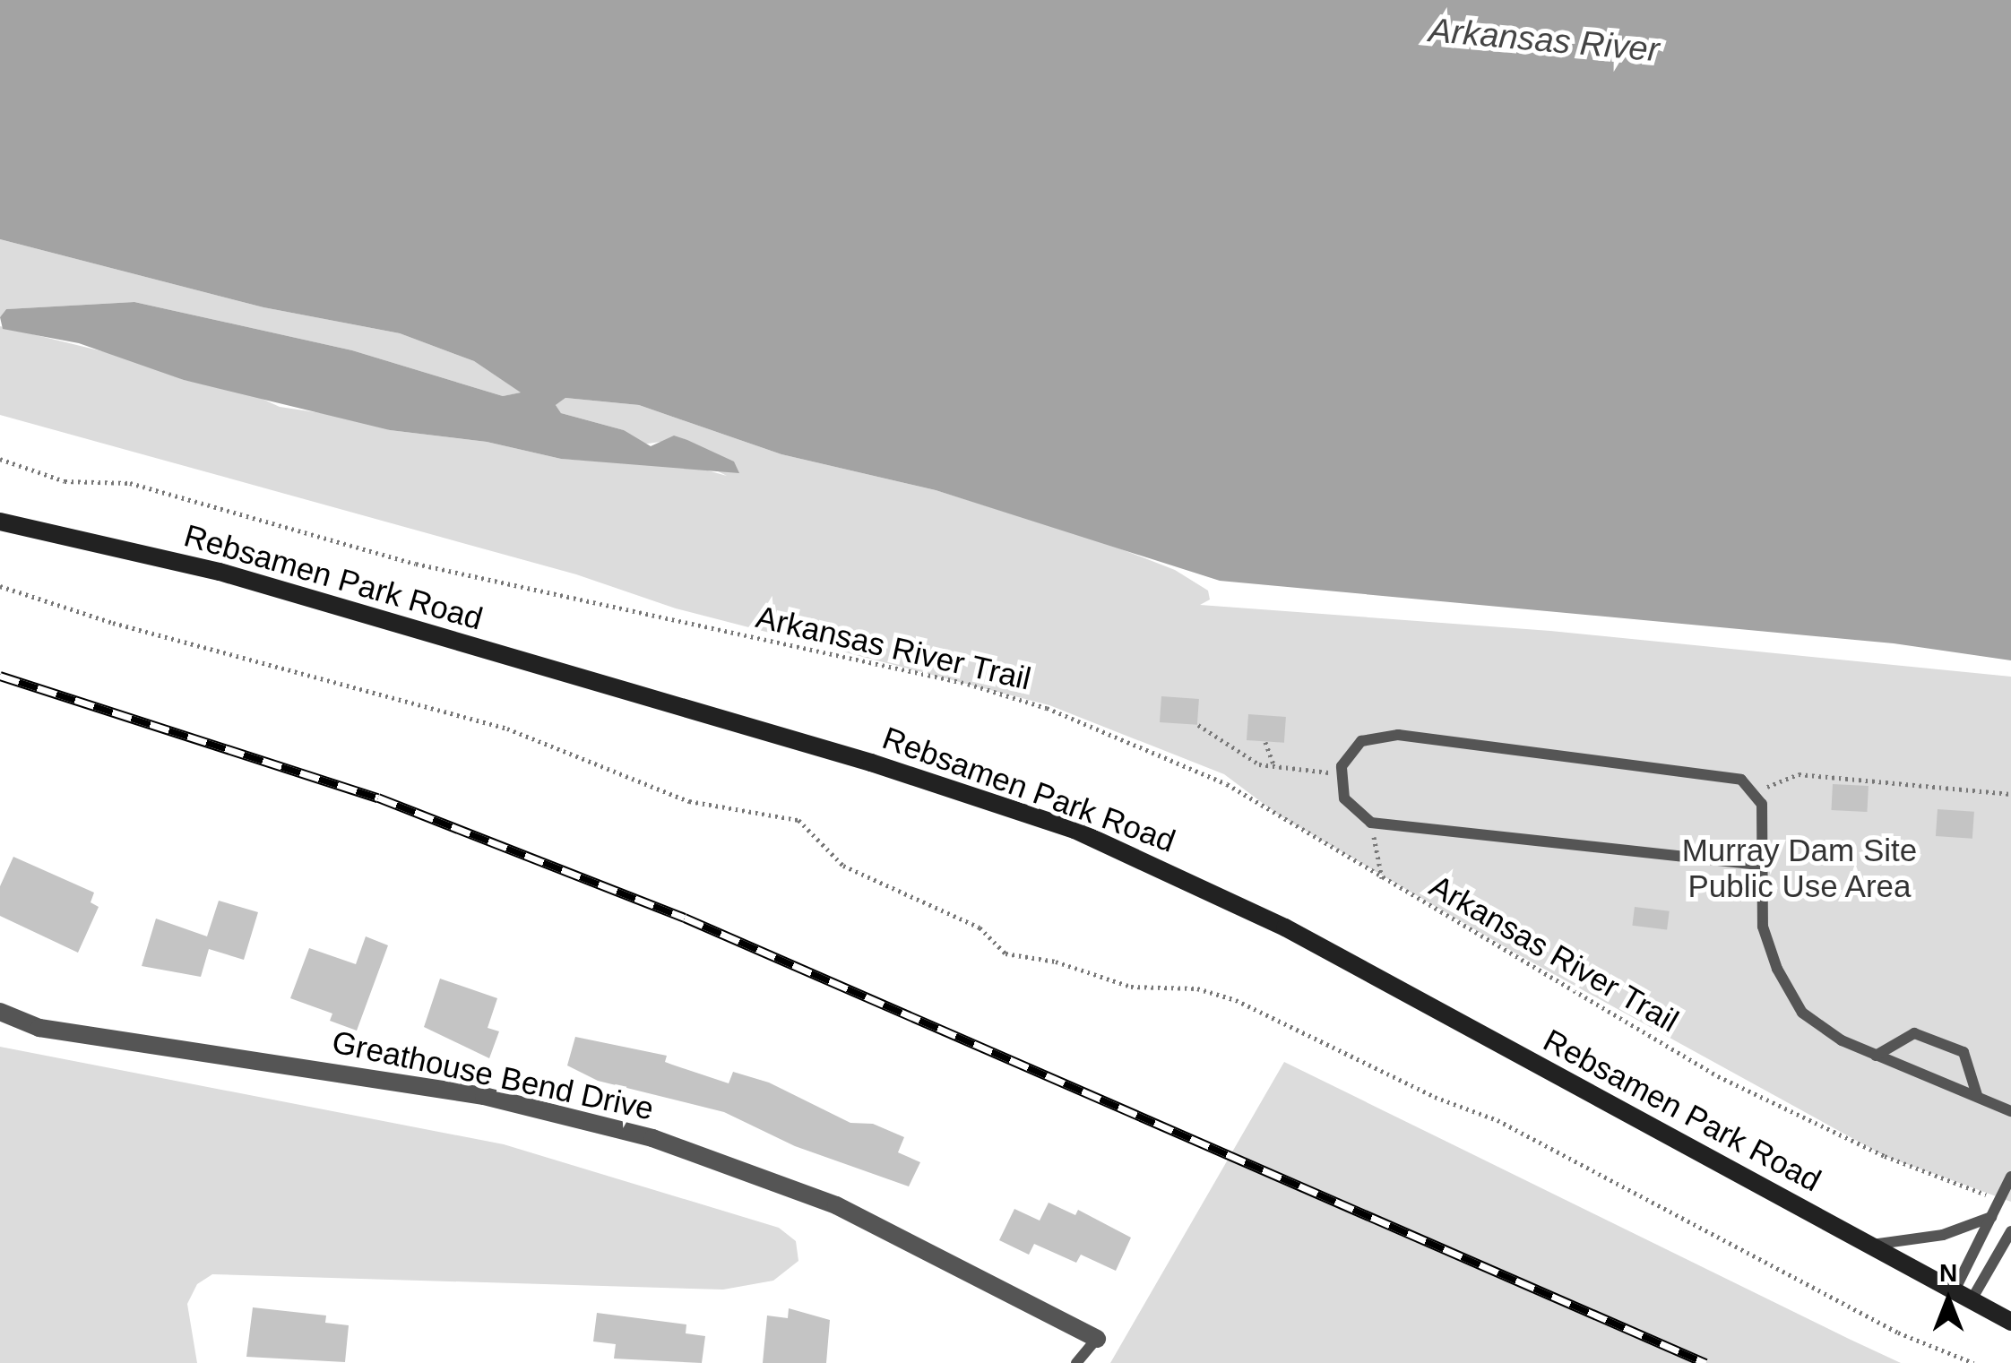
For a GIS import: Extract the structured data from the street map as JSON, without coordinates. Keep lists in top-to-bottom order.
{
  "streets": {
    "street": ["Rebsamen Park Road", "Greathouse Bend Drive"],
    "path": ["Arkansas River Trail"]
  },
  "water": ["Arkansas River"],
  "parks": ["Murray Dam Site Public Use Area"],
  "north": "top"
}
